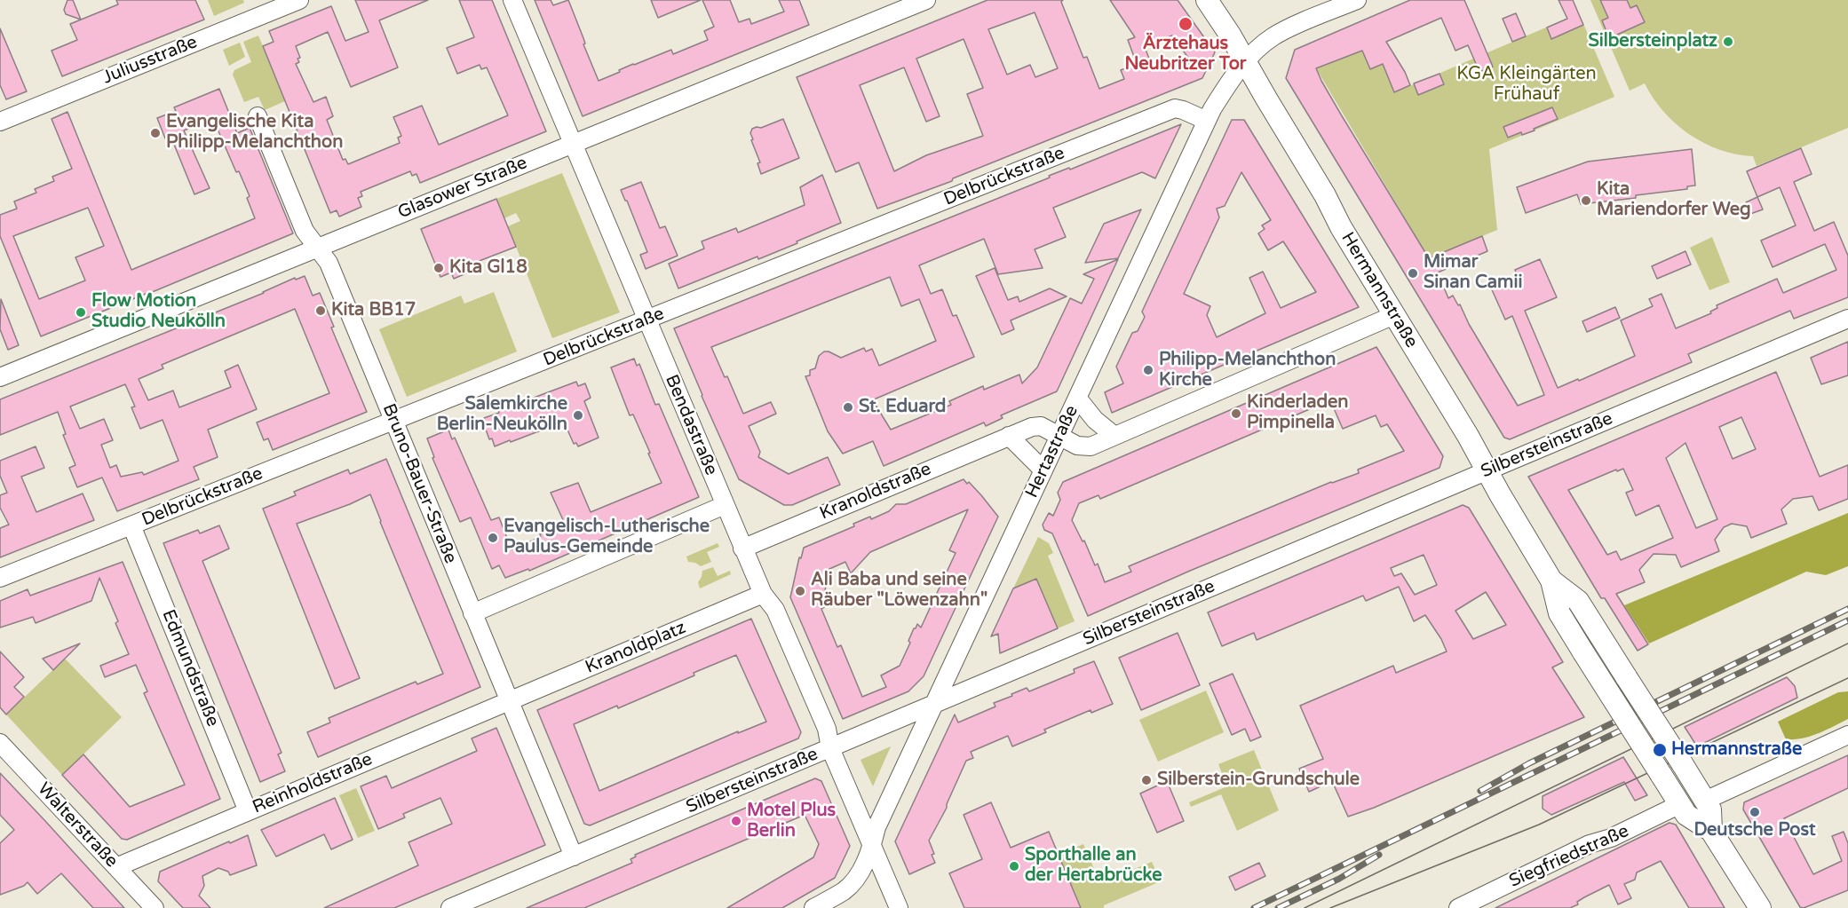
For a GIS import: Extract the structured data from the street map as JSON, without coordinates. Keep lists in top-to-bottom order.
{
  "streets": {
    "main road": ["Hermannstraße"],
    "street": [
      "Juliusstraße",
      "Delbrückstraße",
      "Glasower Straße",
      "Bendastraße",
      "Silbersteinstraße",
      "Hertastraße",
      "Bruno-Bauer-Straße",
      "Kranoldstraße",
      "Kranoldplatz",
      "Edmundstraße",
      "Reinholdstraße",
      "Walterstraße",
      "Siegfriedstraße"
    ]
  },
  "crossings": [
    ["Delbrückstraße", "Bendastraße"],
    ["Delbrückstraße", "Hertastraße"],
    ["Delbrückstraße", "Bruno-Bauer-Straße"],
    ["Delbrückstraße", "Edmundstraße"],
    ["Glasower Straße", "Bendastraße"],
    ["Glasower Straße", "Bruno-Bauer-Straße"],
    ["Hermannstraße", "Silbersteinstraße"],
    ["Hermannstraße", "Hertastraße"],
    ["Hermannstraße", "Kranoldstraße"],
    ["Hermannstraße", "Siegfriedstraße"],
    ["Bendastraße", "Silbersteinstraße"],
    ["Bendastraße", "Hertastraße"],
    ["Bendastraße", "Kranoldstraße"],
    ["Bendastraße", "Kranoldplatz"],
    ["Silbersteinstraße", "Hertastraße"],
    ["Silbersteinstraße", "Bruno-Bauer-Straße"],
    ["Hertastraße", "Kranoldstraße"],
    ["Bruno-Bauer-Straße", "Kranoldplatz"],
    ["Bruno-Bauer-Straße", "Reinholdstraße"],
    ["Kranoldplatz", "Reinholdstraße"],
    ["Edmundstraße", "Reinholdstraße"],
    ["Reinholdstraße", "Walterstraße"]
  ],
  "parks": ["KGA Kleingärten Frühauf"],
  "places": [
    "Ärztehaus Neubritzer Tor",
    "Silbersteinplatz",
    "Evangelische Kita Philipp-Melanchthon",
    "Kita Mariendorfer Weg",
    "Kita Gl18",
    "Mimar Sinan Camii",
    "Kita BB17",
    "Flow Motion Studio Neukölln",
    "Philipp-Melanchthon Kirche",
    "St. Eduard",
    "Kinderladen Pimpinella",
    "Salemkirche Berlin-Neukölln",
    "Evangelisch-Lutherische Paulus-Gemeinde",
    "Ali Baba und seine Räuber \"Löwenzahn\"",
    "Hermannstraße",
    "Silberstein-Grundschule",
    "Deutsche Post",
    "Motel Plus Berlin",
    "Sporthalle an der Hertabrücke"
  ]
}
